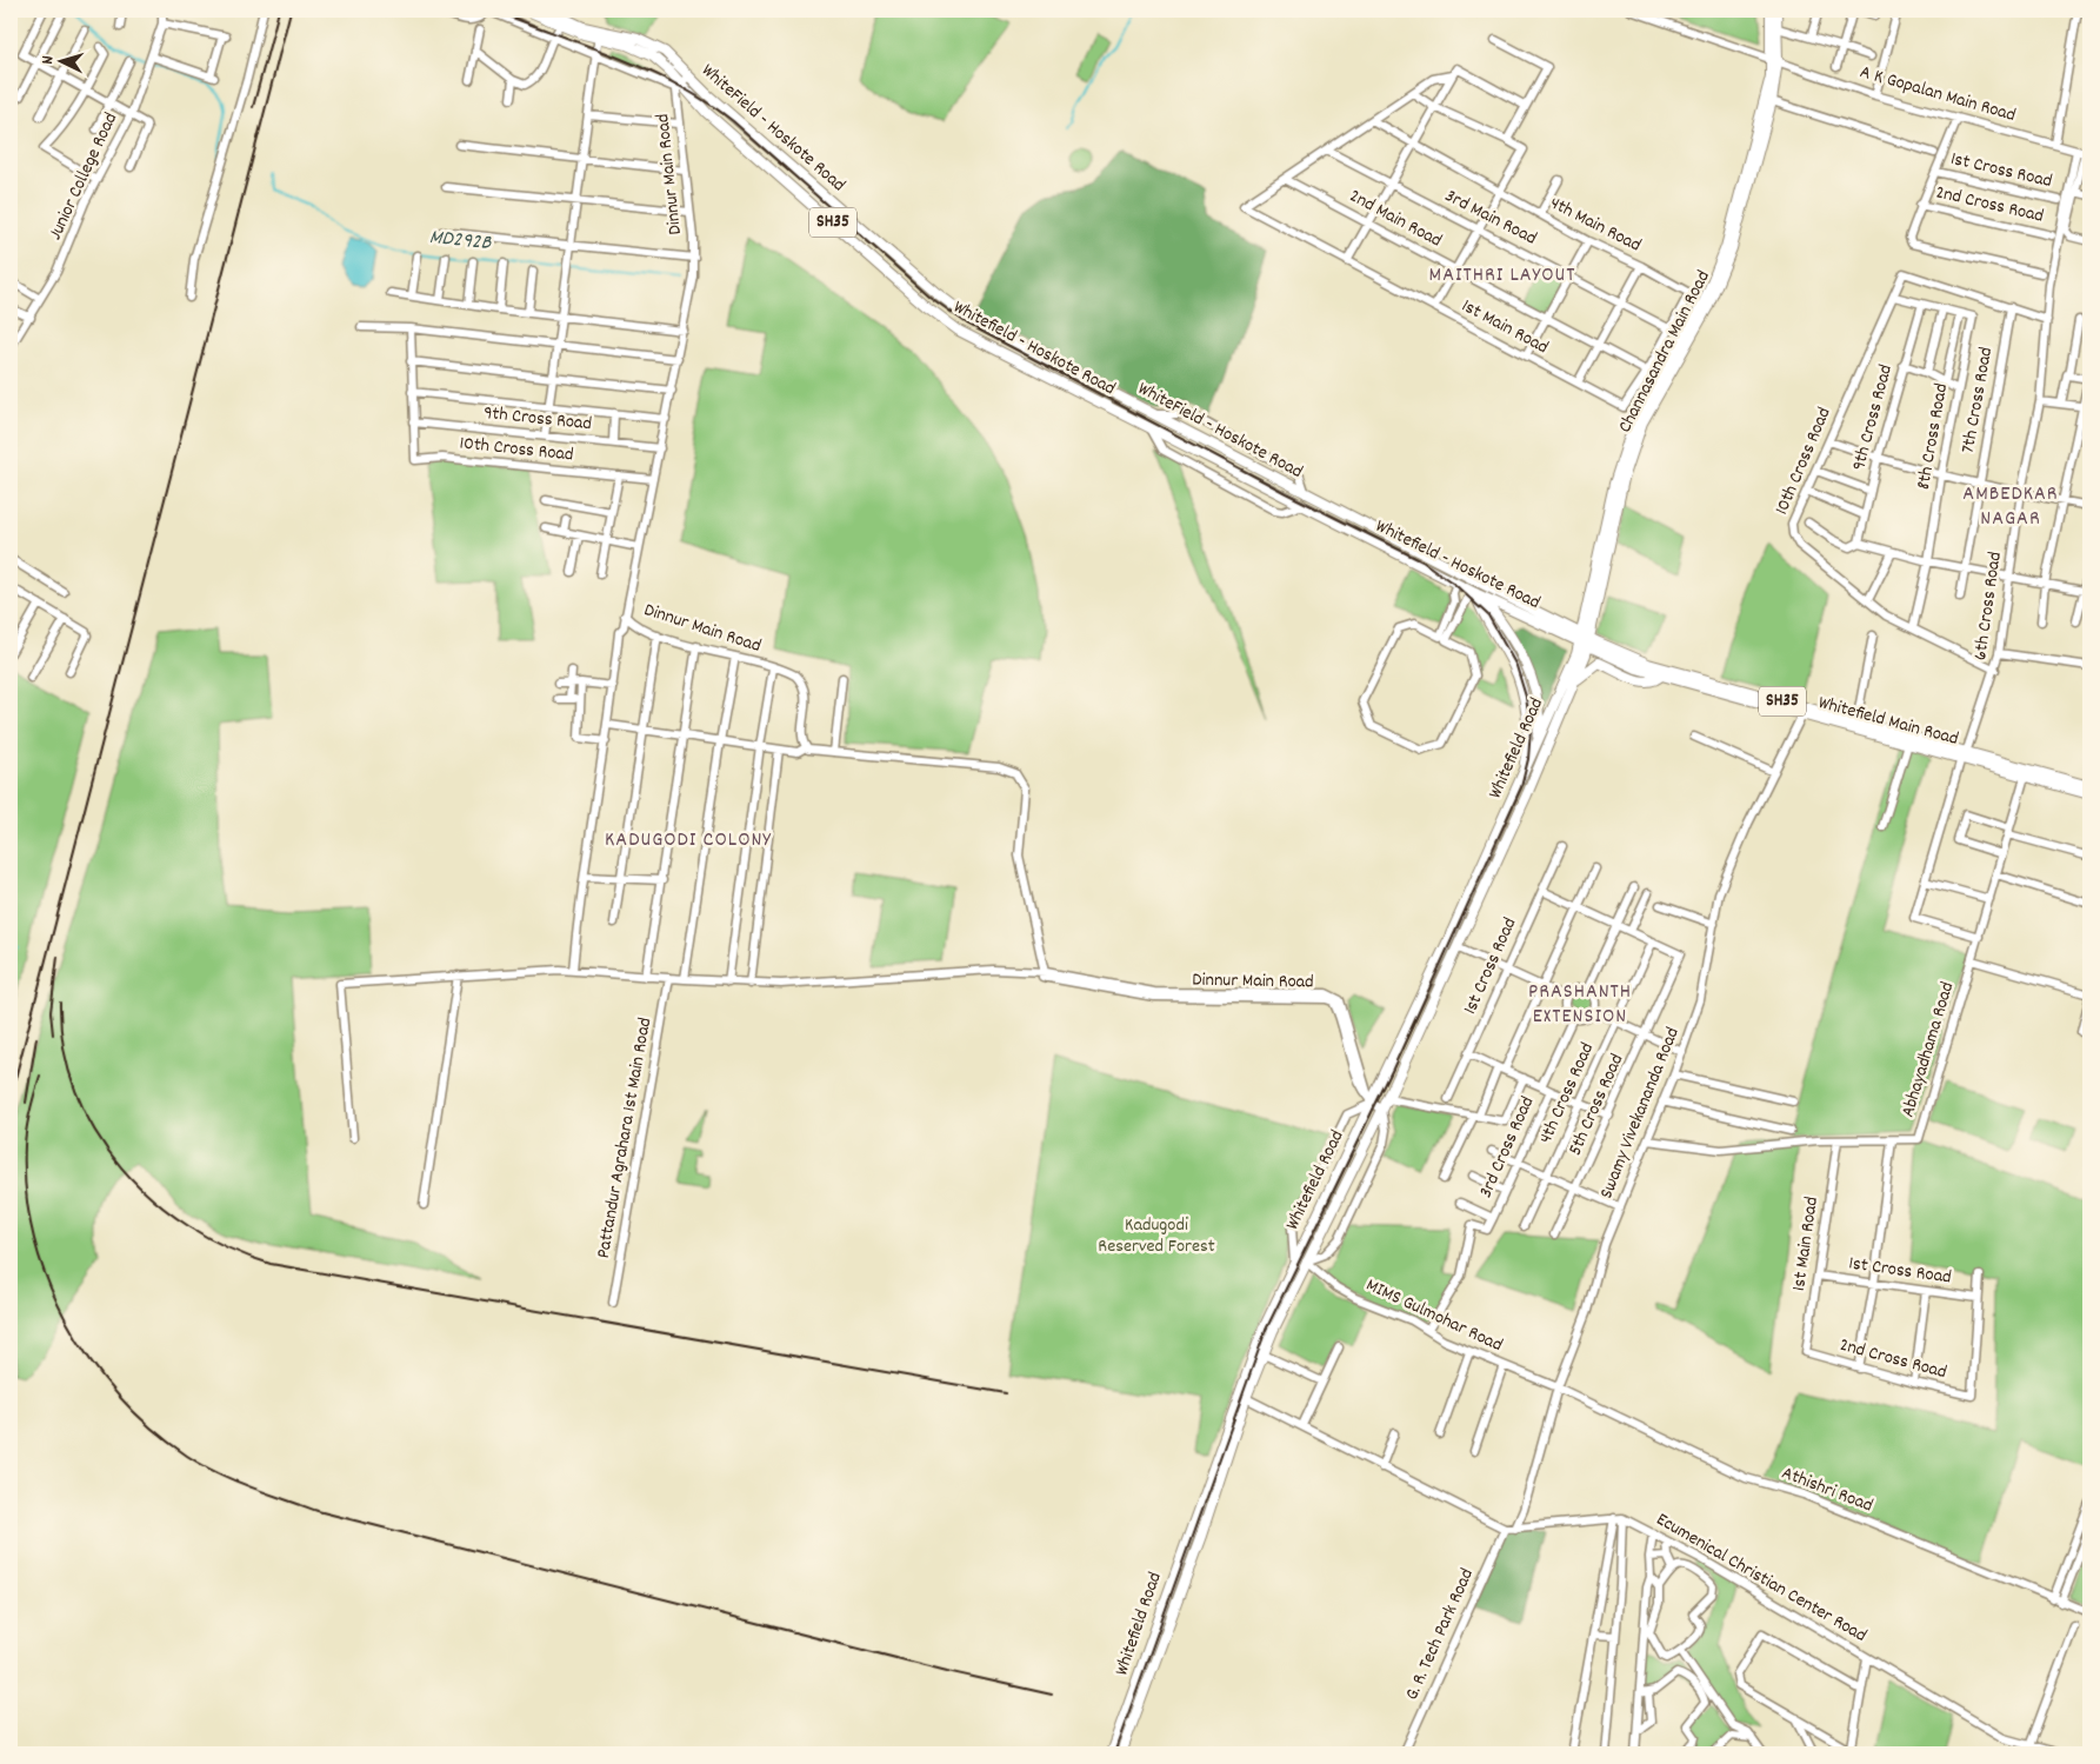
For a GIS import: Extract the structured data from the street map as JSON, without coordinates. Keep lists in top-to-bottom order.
{
  "streets": {
    "main road": [
      "WhiteField - Hoskote Road",
      "SH35",
      "Whitefield - Hoskote Road",
      "Channasandra Main Road",
      "Whitefield Main Road",
      "Whitefield Road"
    ],
    "street": [
      "A K Gopalan Main Road",
      "1st Cross Road",
      "Dinnur Main Road",
      "Junior College Road",
      "2nd Cross Road",
      "3rd Main Road",
      "2nd Main Road",
      "4th Main Road",
      "1st Main Road",
      "7th Cross Road",
      "9th Cross Road",
      "8th Cross Road",
      "10th Cross Road",
      "6th Cross Road",
      "Abhayadhama Road",
      "4th Cross Road",
      "5th Cross Road",
      "Swamy Vivekananda Road",
      "Pattandur Agrahara 1st Main Road",
      "3rd Cross Road",
      "MIMS Gulmohar Road",
      "Athishri Road",
      "Ecumenical Christian Center Road",
      "G. R. Tech Park Road"
    ]
  },
  "crossings": [
    ["A K Gopalan Main Road", "Channasandra Main Road"],
    ["A K Gopalan Main Road", "6th Cross Road"],
    ["WhiteField - Hoskote Road", "Whitefield - Hoskote Road"],
    ["WhiteField - Hoskote Road", "Channasandra Main Road"],
    ["WhiteField - Hoskote Road", "Whitefield Main Road"],
    ["WhiteField - Hoskote Road", "Whitefield Road"],
    ["1st Cross Road", "2nd Cross Road"],
    ["1st Cross Road", "1st Main Road"],
    ["Dinnur Main Road", "Whitefield - Hoskote Road"],
    ["Dinnur Main Road", "9th Cross Road"],
    ["Dinnur Main Road", "10th Cross Road"],
    ["Dinnur Main Road", "Whitefield Road"],
    ["Dinnur Main Road", "Pattandur Agrahara 1st Main Road"],
    ["2nd Cross Road", "1st Main Road"],
    ["3rd Main Road", "4th Main Road"],
    ["2nd Main Road", "4th Main Road"],
    ["2nd Main Road", "1st Main Road"],
    ["2nd Main Road", "Channasandra Main Road"],
    ["4th Main Road", "1st Main Road"],
    ["1st Main Road", "Abhayadhama Road"],
    ["Whitefield - Hoskote Road", "Channasandra Main Road"],
    ["Whitefield - Hoskote Road", "Whitefield Main Road"],
    ["Whitefield - Hoskote Road", "Whitefield Road"],
    ["Channasandra Main Road", "Whitefield Main Road"],
    ["Channasandra Main Road", "Whitefield Road"],
    ["7th Cross Road", "10th Cross Road"],
    ["9th Cross Road", "10th Cross Road"],
    ["8th Cross Road", "10th Cross Road"],
    ["10th Cross Road", "6th Cross Road"],
    ["6th Cross Road", "Whitefield Main Road"],
    ["6th Cross Road", "Abhayadhama Road"],
    ["Whitefield Main Road", "Whitefield Road"],
    ["Whitefield Main Road", "Abhayadhama Road"],
    ["Whitefield Main Road", "Swamy Vivekananda Road"],
    ["Whitefield Road", "MIMS Gulmohar Road"],
    ["Abhayadhama Road", "Swamy Vivekananda Road"],
    ["4th Cross Road", "5th Cross Road"],
    ["Swamy Vivekananda Road", "MIMS Gulmohar Road"],
    ["Swamy Vivekananda Road", "Athishri Road"],
    ["3rd Cross Road", "MIMS Gulmohar Road"],
    ["MIMS Gulmohar Road", "Athishri Road"]
  ],
  "districts": [
    "MAITHRI LAYOUT",
    "AMBEDKAR NAGAR",
    "KADUGODI COLONY",
    "PRASHANTH EXTENSION"
  ],
  "water": ["MD292B"],
  "parks": ["Kadugodi Reserved Forest"],
  "north": "left"
}
